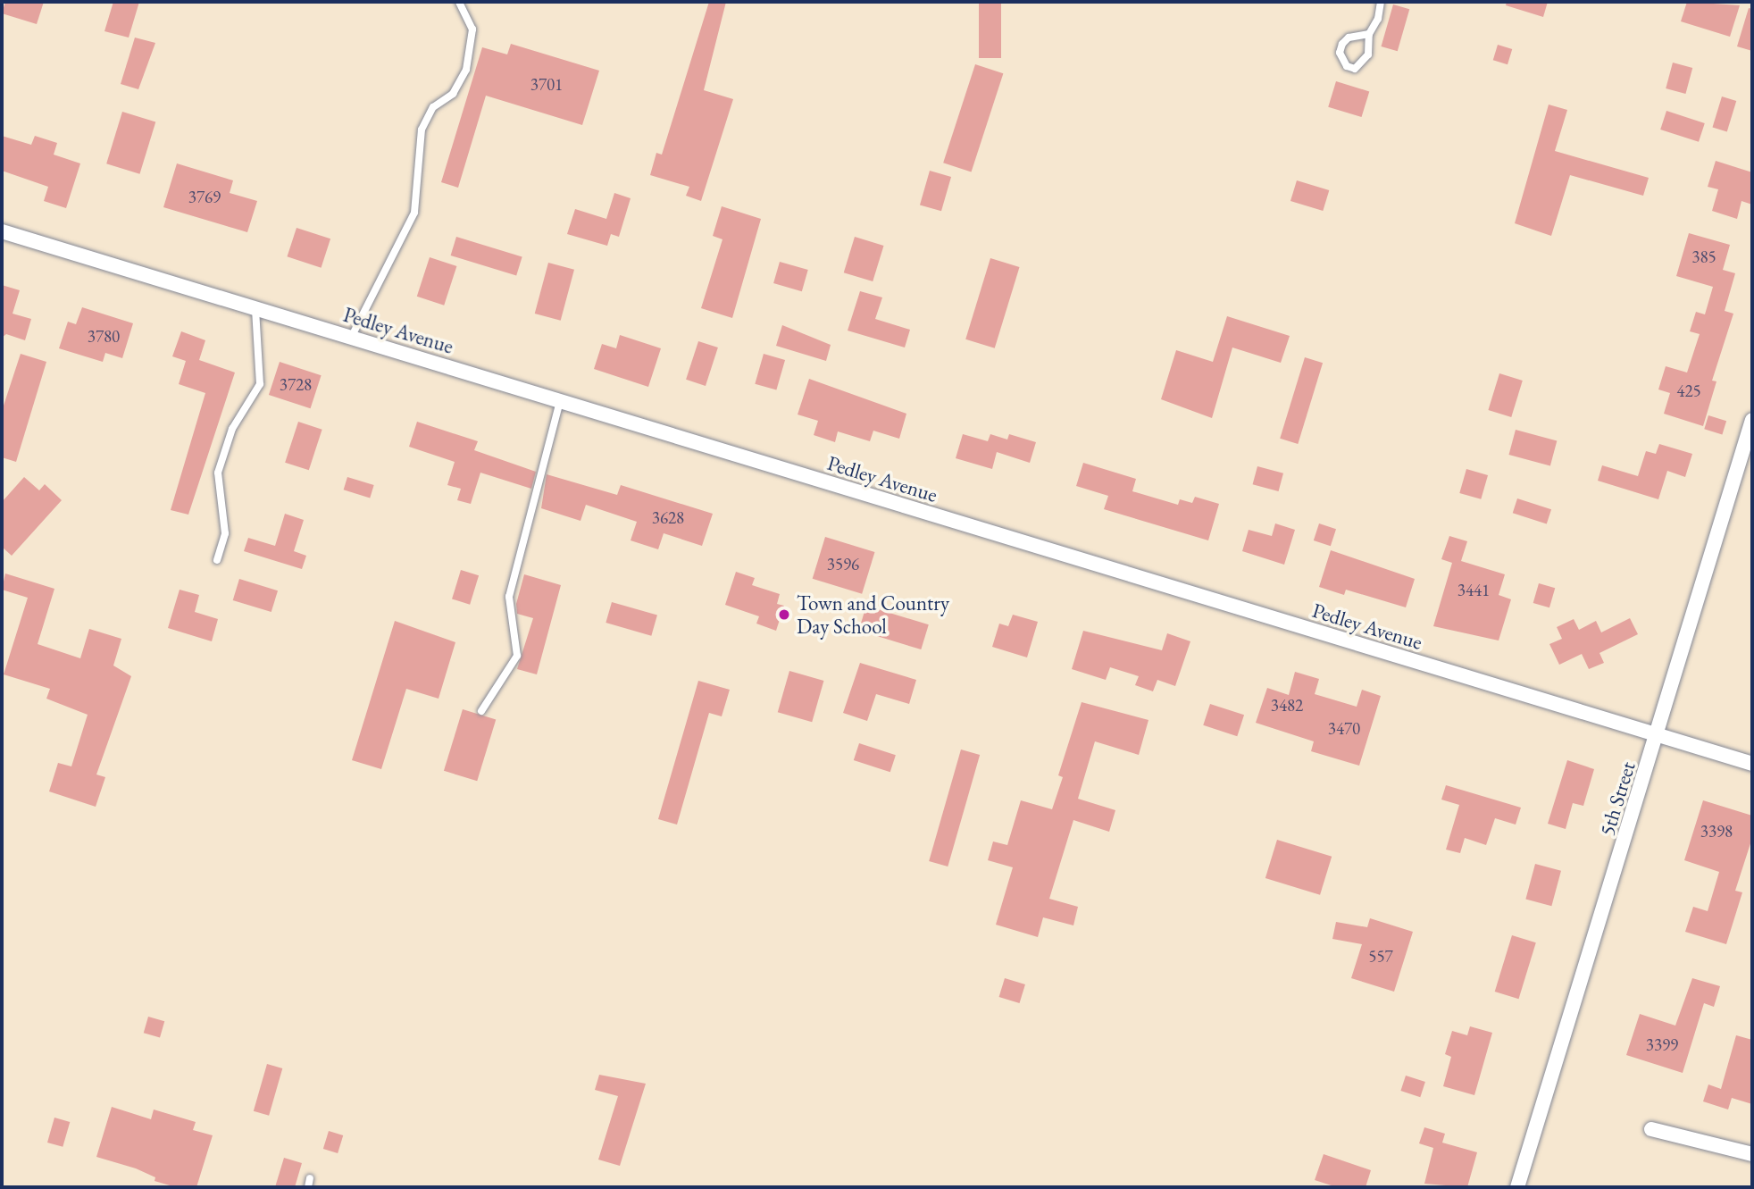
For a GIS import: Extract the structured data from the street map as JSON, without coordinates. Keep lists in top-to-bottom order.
{
  "streets": {
    "street": ["Pedley Avenue", "5th Street"]
  },
  "crossings": [
    ["Pedley Avenue", "5th Street"]
  ],
  "places": ["Town and Country Day School"],
  "house_numbers": [
    "3701",
    "3769",
    "385",
    "3780",
    "3728",
    "425",
    "3628",
    "3596",
    "3441",
    "3482",
    "3470",
    "3398",
    "557",
    "3399"
  ]
}
